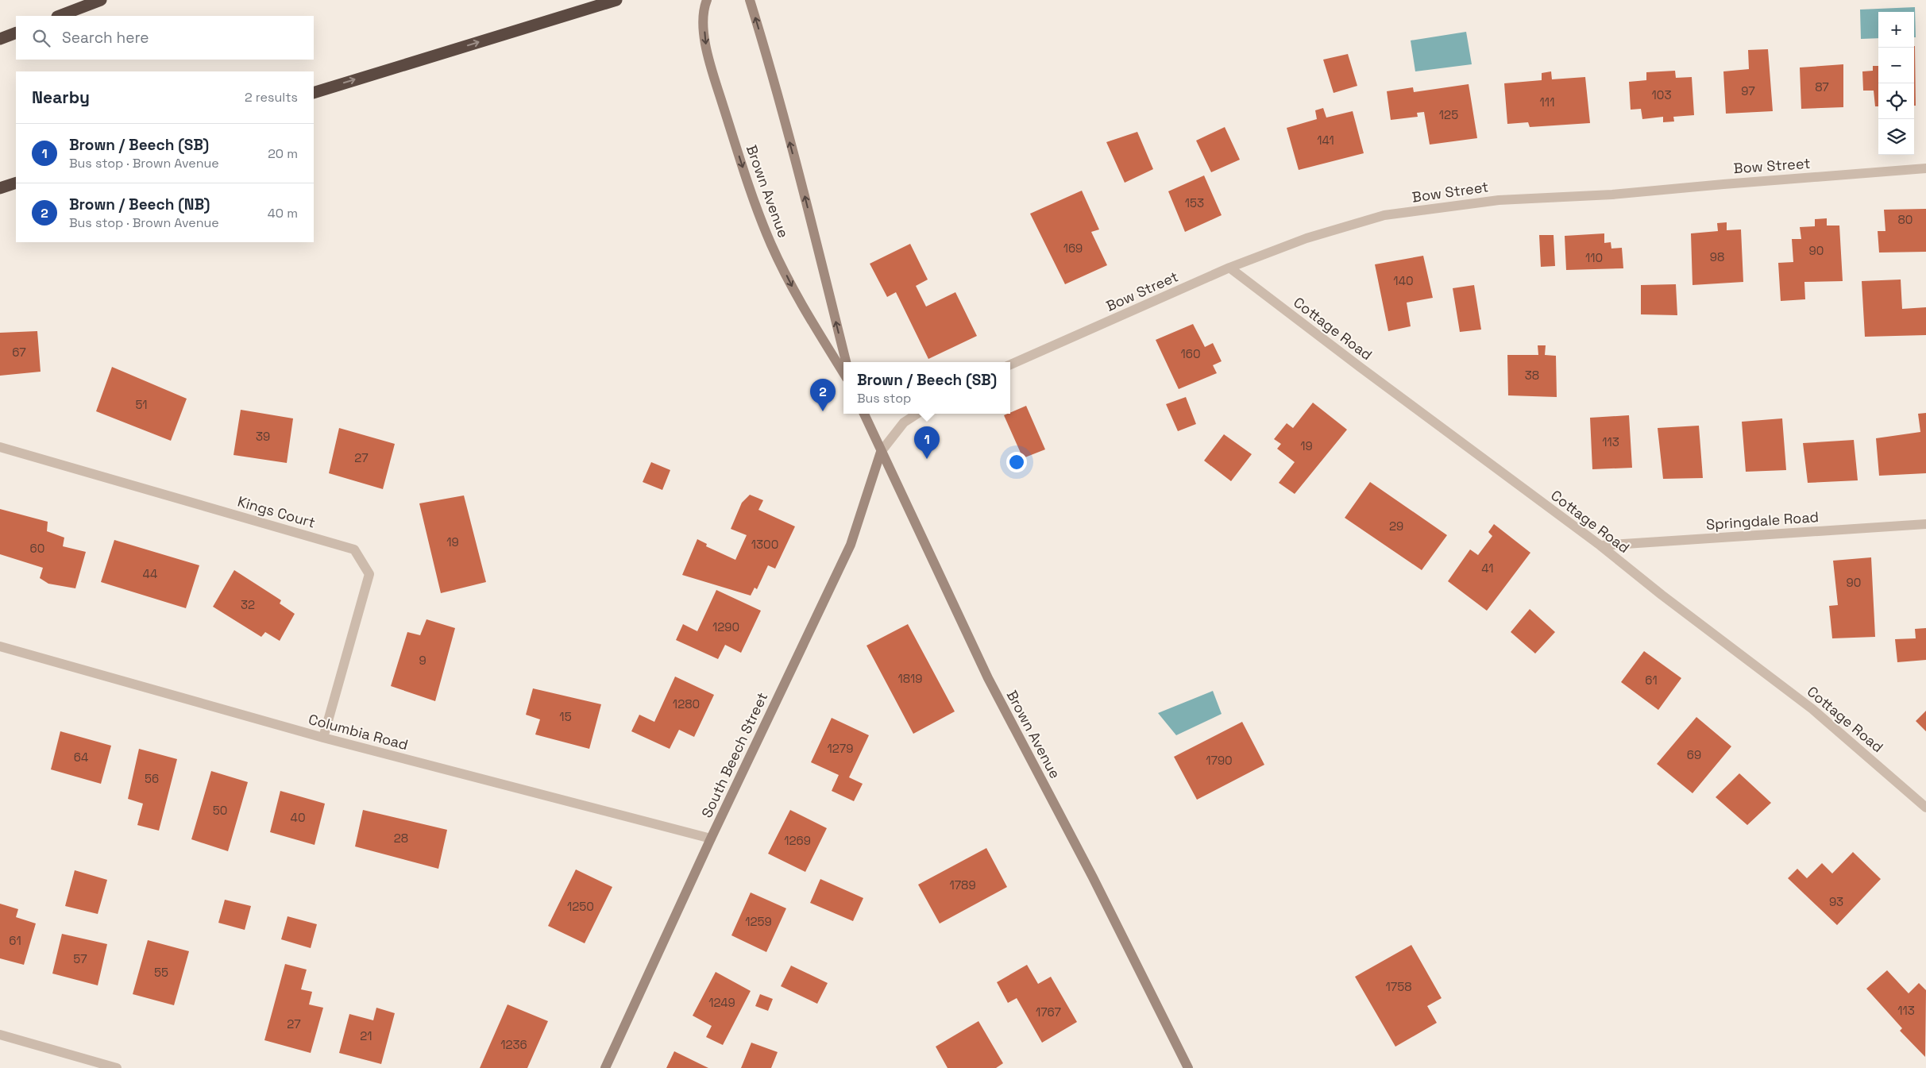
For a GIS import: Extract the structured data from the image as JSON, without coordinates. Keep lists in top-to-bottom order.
{
  "streets": {
    "main road": ["Brown Avenue", "South Beech Street"],
    "street": [
      "Bow Street",
      "Cottage Road",
      "Kings Court",
      "Springdale Road",
      "Columbia Road"
    ]
  },
  "crossings": [
    ["Bow Street", "Cottage Road"],
    ["Brown Avenue", "South Beech Street"],
    ["Cottage Road", "Springdale Road"],
    ["Kings Court", "Columbia Road"],
    ["Columbia Road", "South Beech Street"]
  ],
  "house_numbers": [
    "87",
    "97",
    "103",
    "111",
    "125",
    "141",
    "153",
    "80",
    "169",
    "90",
    "98",
    "110",
    "140",
    "67",
    "160",
    "38",
    "51",
    "39",
    "113",
    "19",
    "27",
    "29",
    "19",
    "1300",
    "60",
    "41",
    "44",
    "90",
    "32",
    "1290",
    "9",
    "1819",
    "61",
    "1280",
    "15",
    "1279",
    "69",
    "64",
    "1790",
    "56",
    "50",
    "40",
    "28",
    "1269",
    "1789",
    "93",
    "1250",
    "1259",
    "61",
    "57",
    "55",
    "1758",
    "1249",
    "113",
    "1767",
    "27",
    "21",
    "1236"
  ],
  "page": {
    "map_buttons": ["+", "−"],
    "search": "Search here",
    "heading": ["Nearby", "2 results"],
    "list": [
      {
        "mark": "1",
        "name": "Brown / Beech (SB)",
        "note": "Bus stop · Brown Avenue",
        "value": "20 m"
      },
      {
        "mark": "2",
        "name": "Brown / Beech (NB)",
        "note": "Bus stop · Brown Avenue",
        "value": "40 m"
      }
    ],
    "popup": ["Brown / Beech (SB)", "Bus stop"],
    "pins": ["2", "1"]
  }
}
